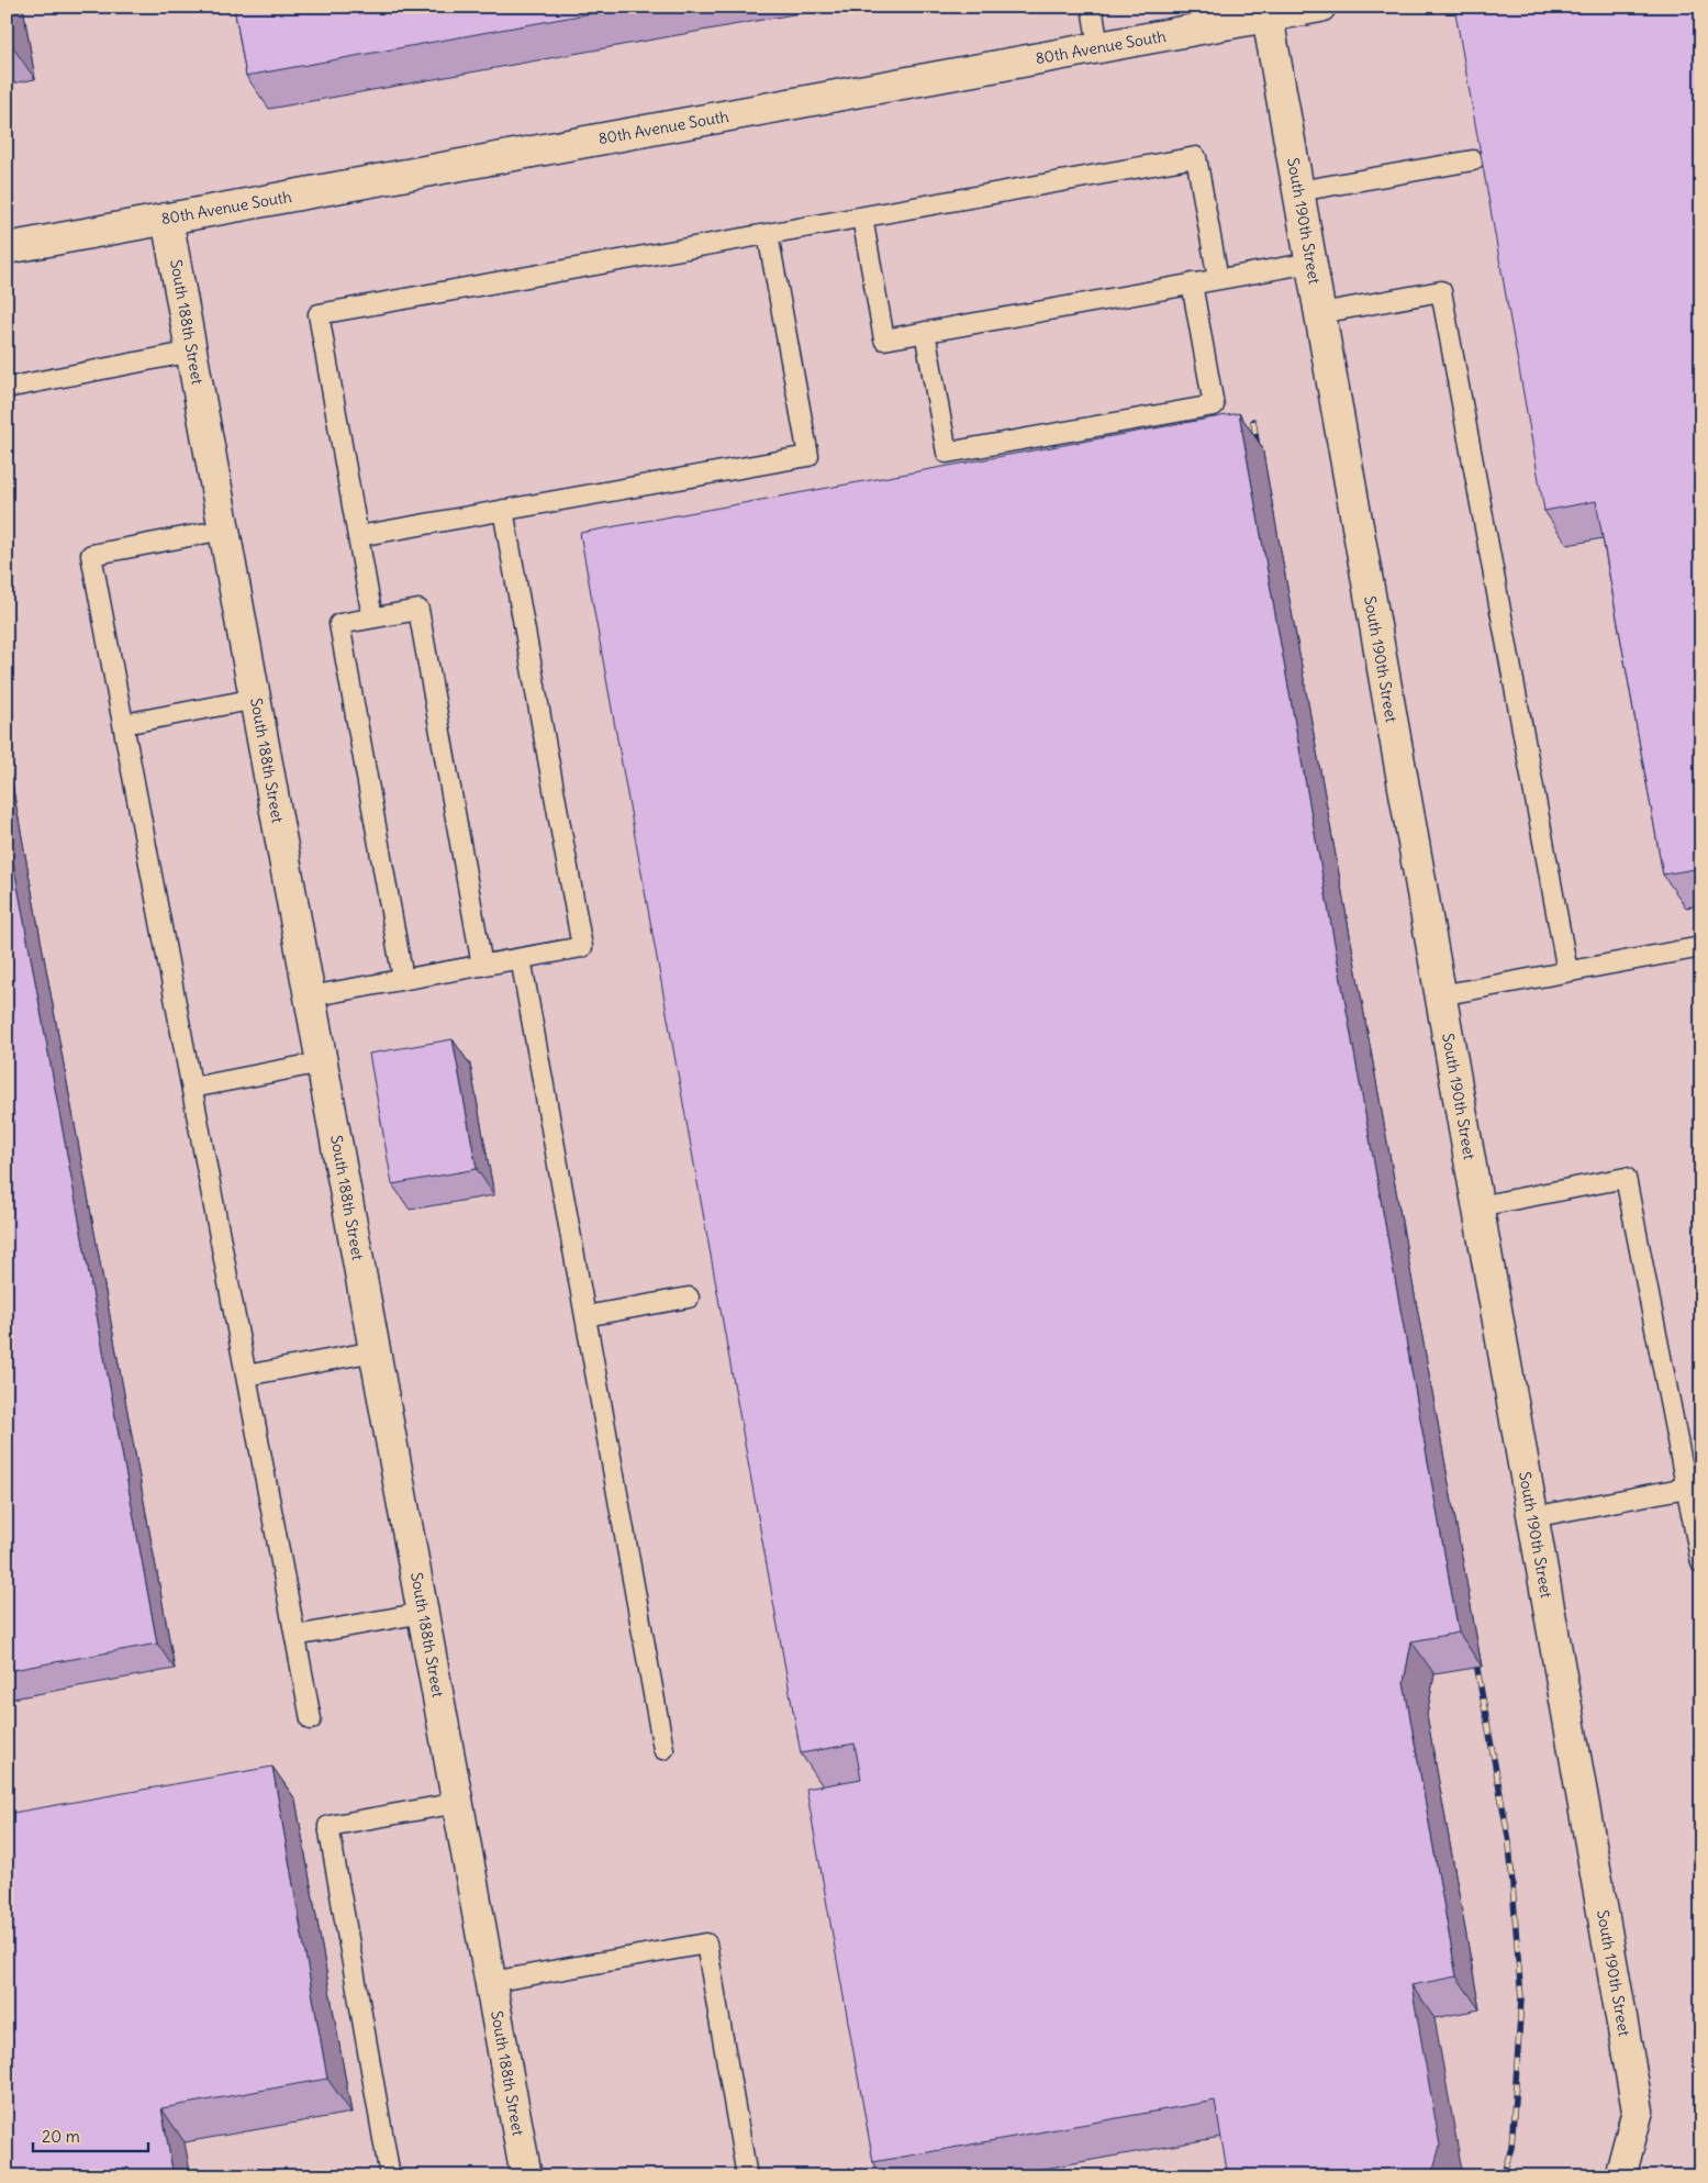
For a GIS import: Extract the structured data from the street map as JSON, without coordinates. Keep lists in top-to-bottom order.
{
  "streets": {
    "street": ["80th Avenue South", "South 190th Street", "South 188th Street"]
  },
  "crossings": [
    ["80th Avenue South", "South 190th Street"],
    ["80th Avenue South", "South 188th Street"]
  ],
  "scale_bar": "20 m"
}
